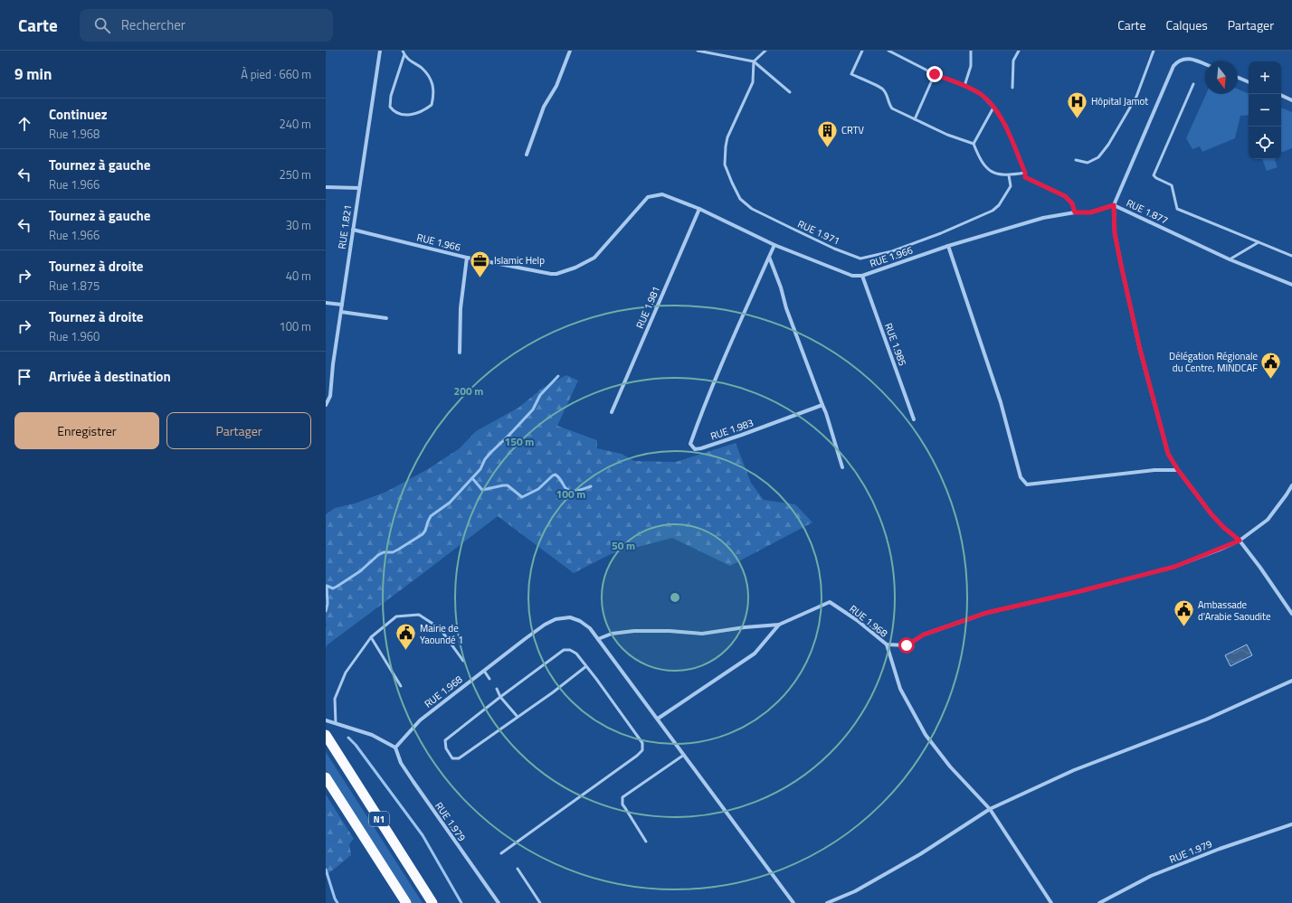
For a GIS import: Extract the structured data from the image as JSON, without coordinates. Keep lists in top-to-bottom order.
{
  "streets": {
    "highway": ["N1"],
    "street": [
      "RUE 1.877",
      "RUE 1.821",
      "RUE 1.966",
      "RUE 1.981",
      "RUE 1.985",
      "RUE 1.983",
      "RUE 1.968",
      "RUE 1.979"
    ],
    "lane": ["RUE 1.971"]
  },
  "crossings": [
    ["RUE 1.877", "RUE 1.966"],
    ["RUE 1.821", "RUE 1.966"],
    ["RUE 1.966", "RUE 1.981"],
    ["RUE 1.966", "RUE 1.985"],
    ["RUE 1.966", "RUE 1.983"],
    ["RUE 1.968", "RUE 1.979"]
  ],
  "places": {
    "hospital": ["Hôpital Jamot"],
    "building": ["CRTV"],
    "office": ["Islamic Help"],
    "public building": ["Délégation Régionale du Centre, MINDCAF", "Ambassade d'Arabie Saoudite", "Mairie de Yaoundé 1"]
  },
  "north": "bottom",
  "page": {
    "header": "Carte",
    "search": "Rechercher",
    "nav": ["Carte", "Calques", "Partager"],
    "heading": ["9 min", "À pied · 660 m"],
    "map_buttons": ["+", "−"],
    "list": [
      ["Continuez", "Rue 1.968", "240 m"],
      ["Tournez à gauche", "Rue 1.966", "250 m"],
      ["Tournez à gauche", "Rue 1.966", "30 m"],
      ["Tournez à droite", "Rue 1.875", "40 m"],
      ["Tournez à droite", "Rue 1.960", "100 m"],
      "Arrivée à destination"
    ],
    "buttons": ["Enregistrer", "Partager"]
  },
  "rings": [
    "200 m",
    "150 m",
    "100 m",
    "50 m"
  ]
}
